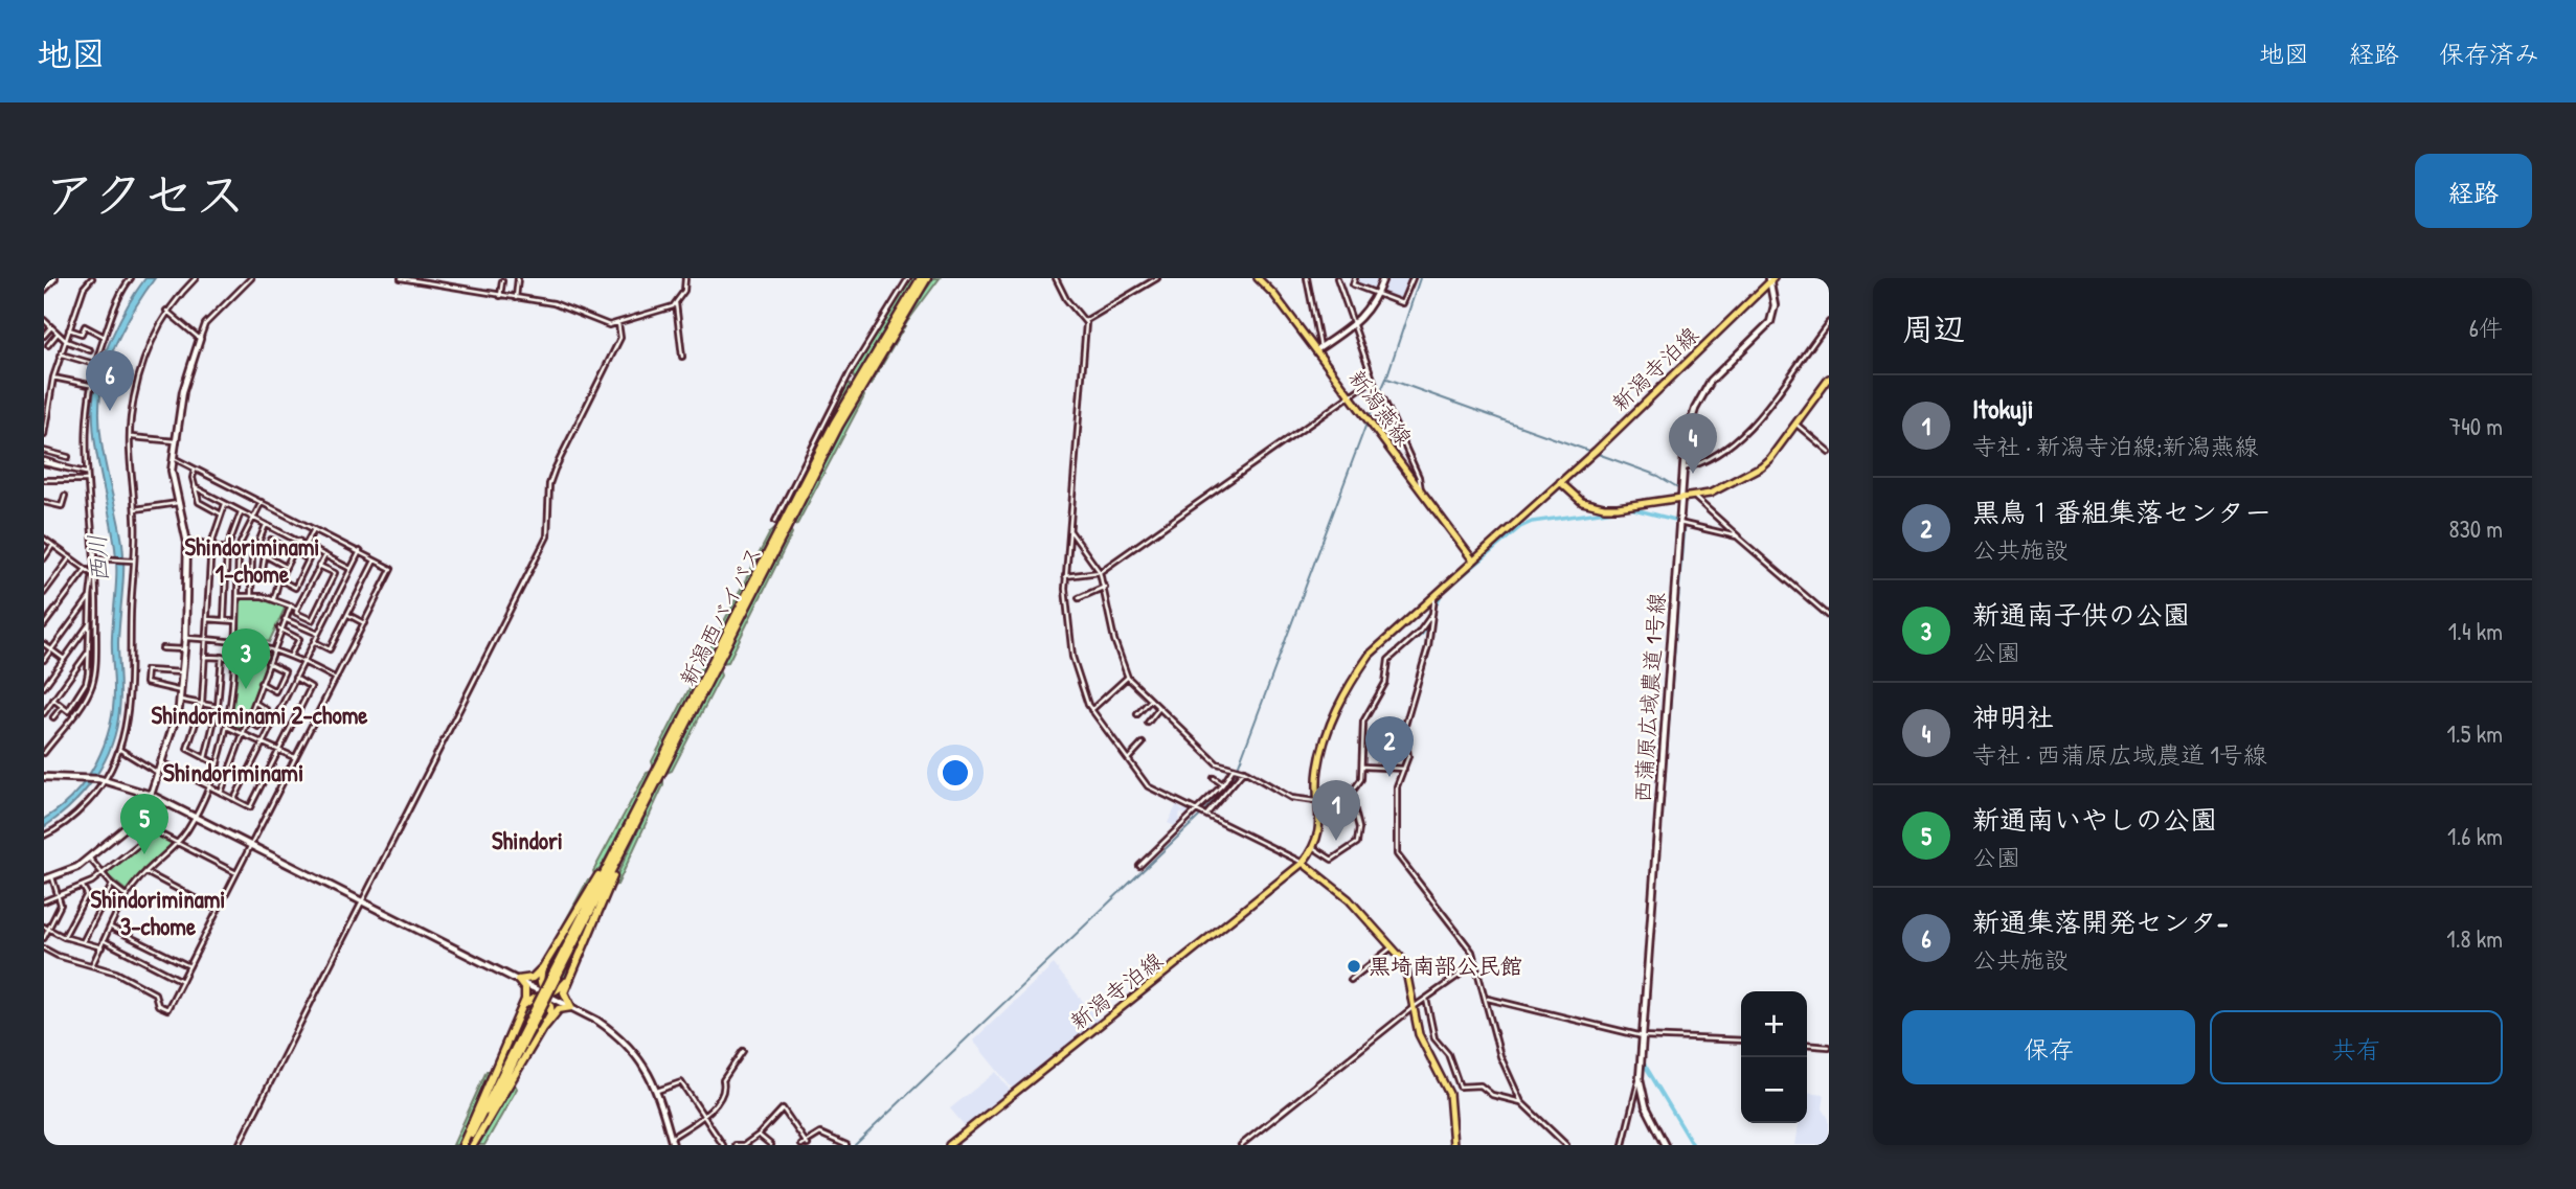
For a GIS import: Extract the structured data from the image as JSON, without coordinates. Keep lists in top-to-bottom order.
{
  "streets": {
    "highway": ["新潟西バイパス"],
    "main road": ["新潟寺泊線", "新潟燕線"],
    "street": ["西蒲原広域農道 1号線"]
  },
  "crossings": [
    ["新潟寺泊線", "新潟燕線"],
    ["新潟寺泊線", "西蒲原広域農道 1号線"]
  ],
  "districts": [
    "Shindoriminami 1-chome",
    "Shindoriminami 2-chome",
    "Shindoriminami",
    "Shindori",
    "Shindoriminami 3-chome"
  ],
  "water": ["西川"],
  "places": ["黒埼南部公民館"],
  "page": {
    "header": "地図",
    "nav": ["地図", "経路", "保存済み"],
    "title": "アクセス",
    "buttons": [
      "経路",
      ["保存", "共有"]
    ],
    "heading": ["周辺", "6件"],
    "pins": [
      "6",
      "4",
      "3",
      "2",
      "1",
      "5"
    ],
    "list": [
      {
        "mark": "1",
        "name": "Itokuji",
        "note": "寺社 · 新潟寺泊線;新潟燕線",
        "value": "740 m"
      },
      {
        "mark": "2",
        "name": "黒鳥１番組集落センター",
        "note": "公共施設",
        "value": "830 m"
      },
      {
        "mark": "3",
        "name": "新通南子供の公園",
        "note": "公園",
        "value": "1.4 km"
      },
      {
        "mark": "4",
        "name": "神明社",
        "note": "寺社 · 西蒲原広域農道 1号線",
        "value": "1.5 km"
      },
      {
        "mark": "5",
        "name": "新通南いやしの公園",
        "note": "公園",
        "value": "1.6 km"
      },
      {
        "mark": "6",
        "name": "新通集落開発センタ-",
        "note": "公共施設",
        "value": "1.8 km"
      }
    ],
    "map_buttons": ["+", "−"]
  }
}
